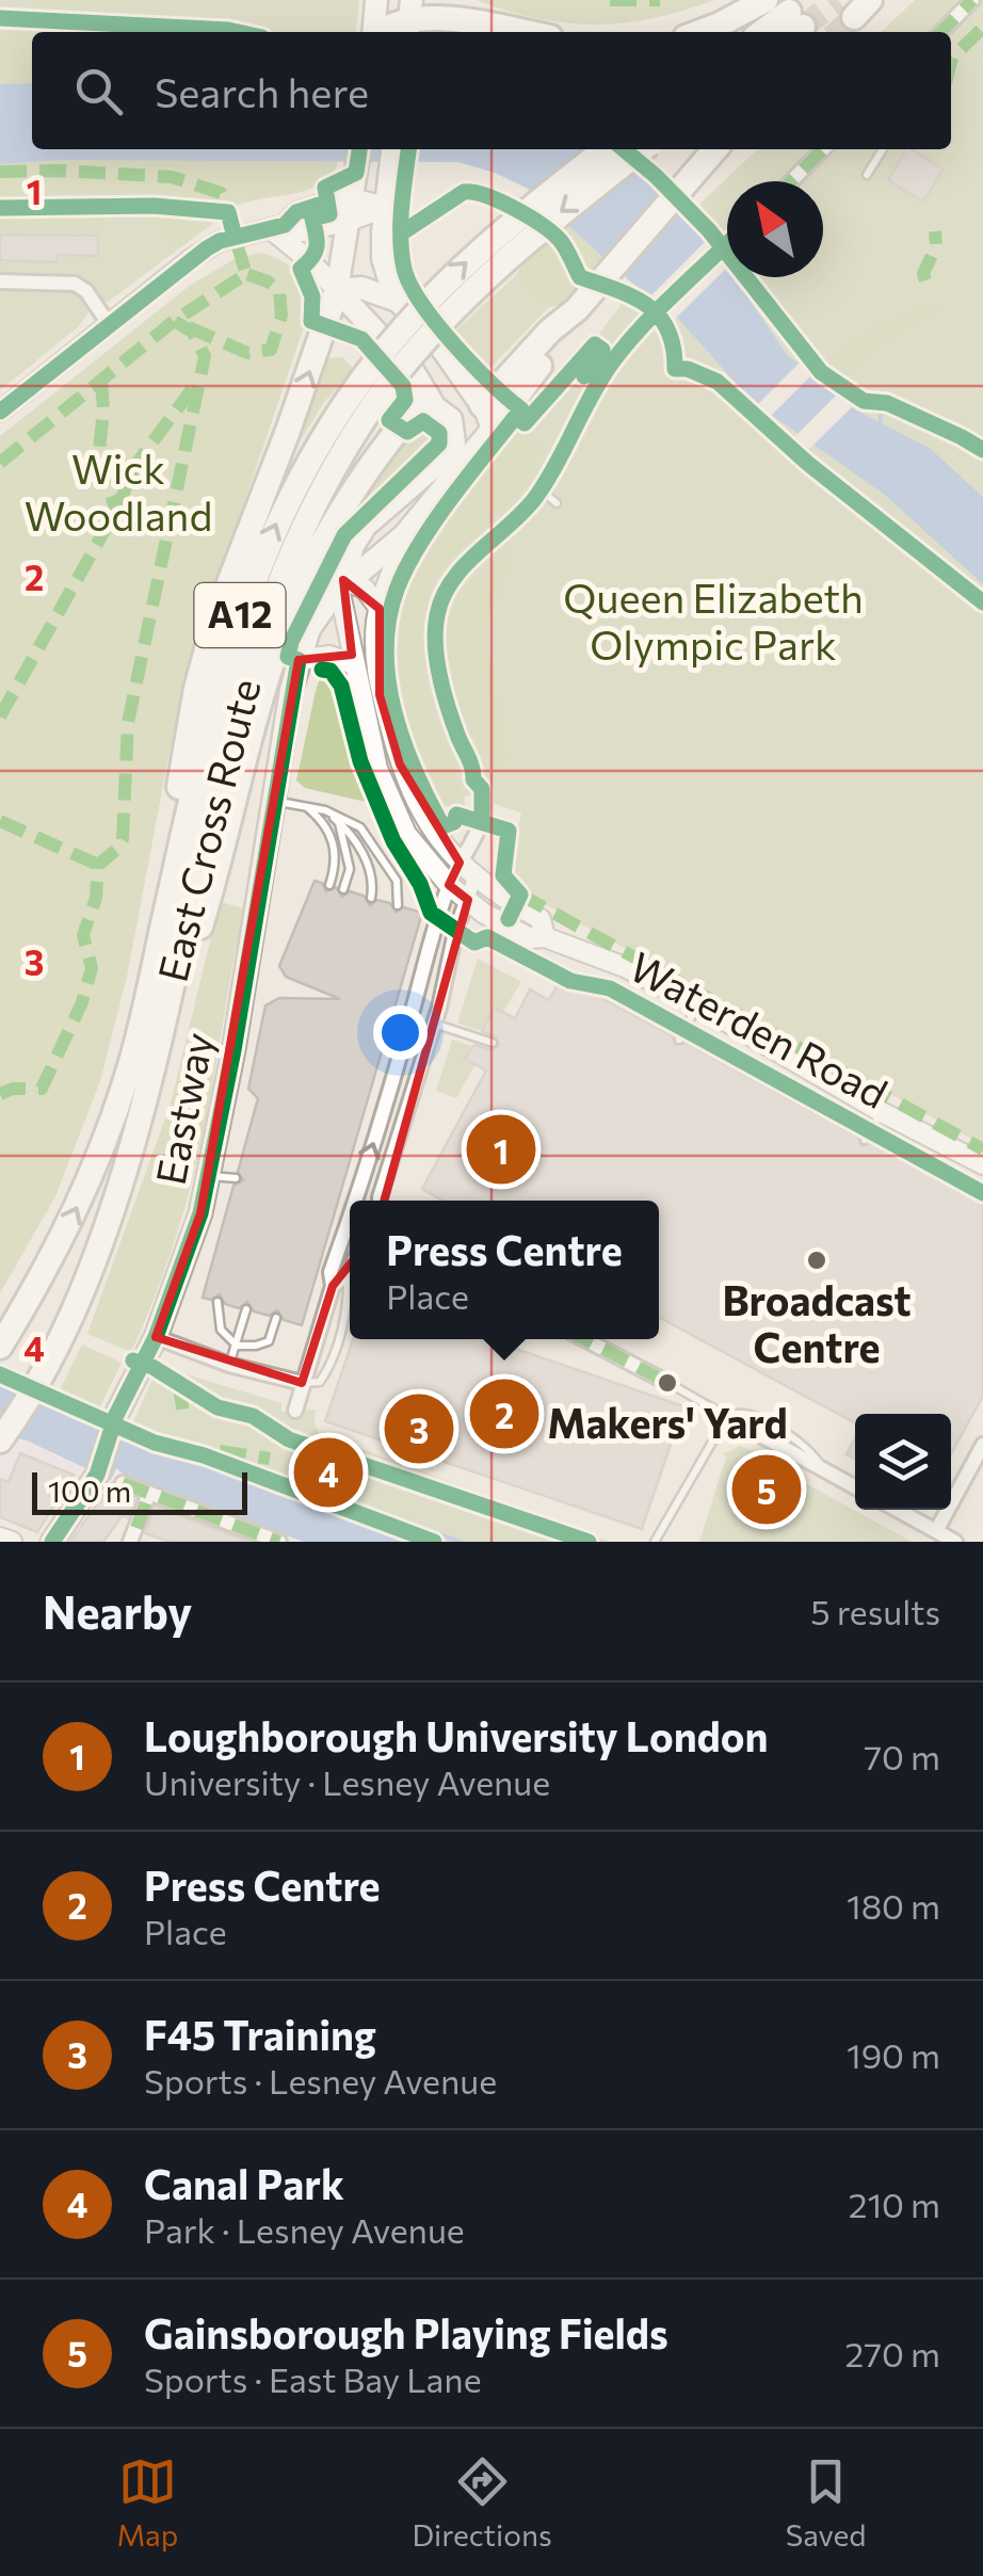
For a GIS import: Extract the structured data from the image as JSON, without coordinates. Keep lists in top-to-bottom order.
{
  "streets": {
    "highway": ["A12", "East Cross Route"],
    "main road": ["Eastway"],
    "street": ["Waterden Road"]
  },
  "crossings": [
    ["A12", "East Cross Route"],
    ["Waterden Road", "Eastway"]
  ],
  "parks": ["Wick Woodland", "Queen Elizabeth Olympic Park"],
  "places": ["Broadcast Centre", "Makers' Yard"],
  "scale_bar": "100 m",
  "north": "top left",
  "page": {
    "search": "Search here",
    "pins": [
      "1",
      "2",
      "3",
      "4",
      "5"
    ],
    "popup": ["Press Centre", "Place"],
    "scale": "100 m",
    "heading": ["Nearby", "5 results"],
    "list": [
      {
        "mark": "1",
        "name": "Loughborough University London",
        "note": "University · Lesney Avenue",
        "value": "70 m"
      },
      {
        "mark": "2",
        "name": "Press Centre",
        "note": "Place",
        "value": "180 m"
      },
      {
        "mark": "3",
        "name": "F45 Training",
        "note": "Sports · Lesney Avenue",
        "value": "190 m"
      },
      {
        "mark": "4",
        "name": "Canal Park",
        "note": "Park · Lesney Avenue",
        "value": "210 m"
      },
      {
        "mark": "5",
        "name": "Gainsborough Playing Fields",
        "note": "Sports · East Bay Lane",
        "value": "270 m"
      }
    ],
    "nav": ["Map", "Directions", "Saved"]
  },
  "grid": {
    "rows": [
      "1",
      "2",
      "3",
      "4"
    ]
  }
}
